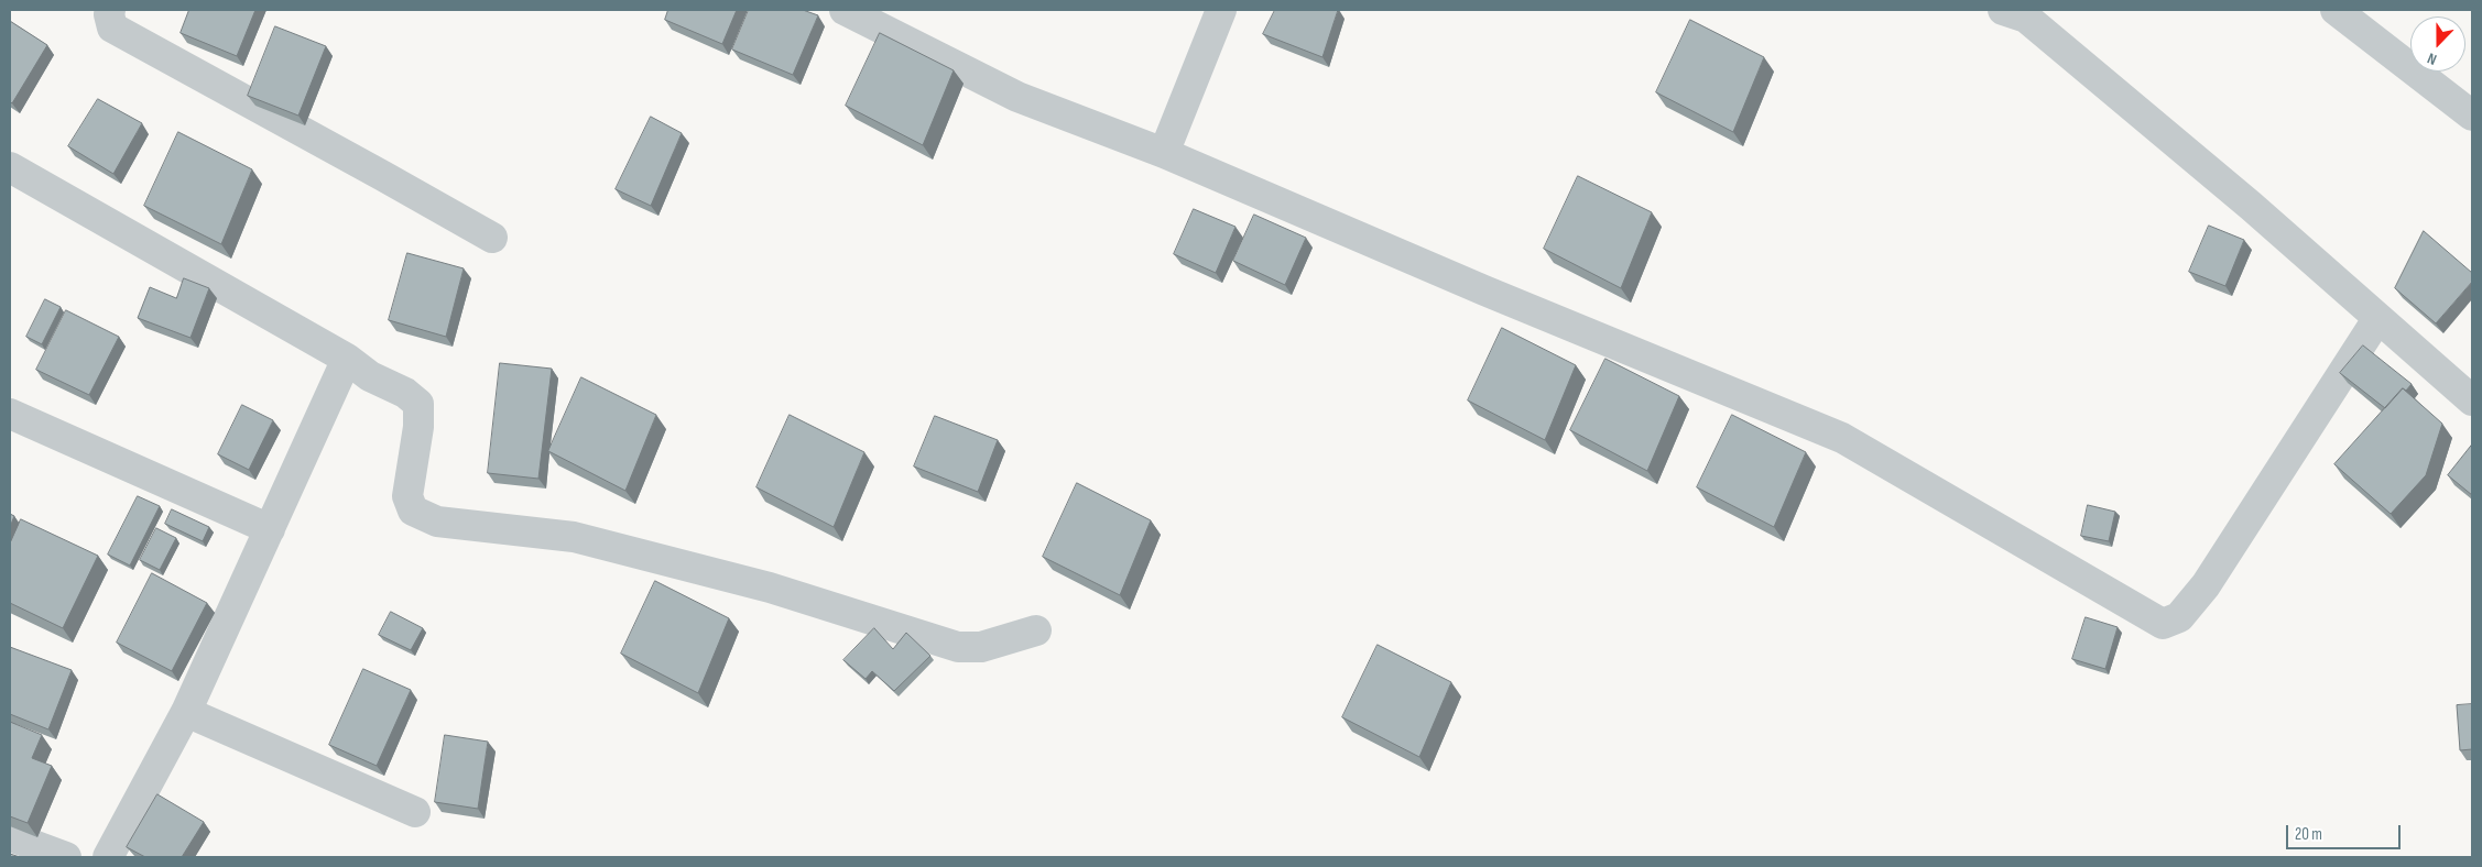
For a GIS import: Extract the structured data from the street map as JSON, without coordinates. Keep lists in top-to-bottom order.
{
  "scale_bar": "20 m",
  "north": "bottom"
}
